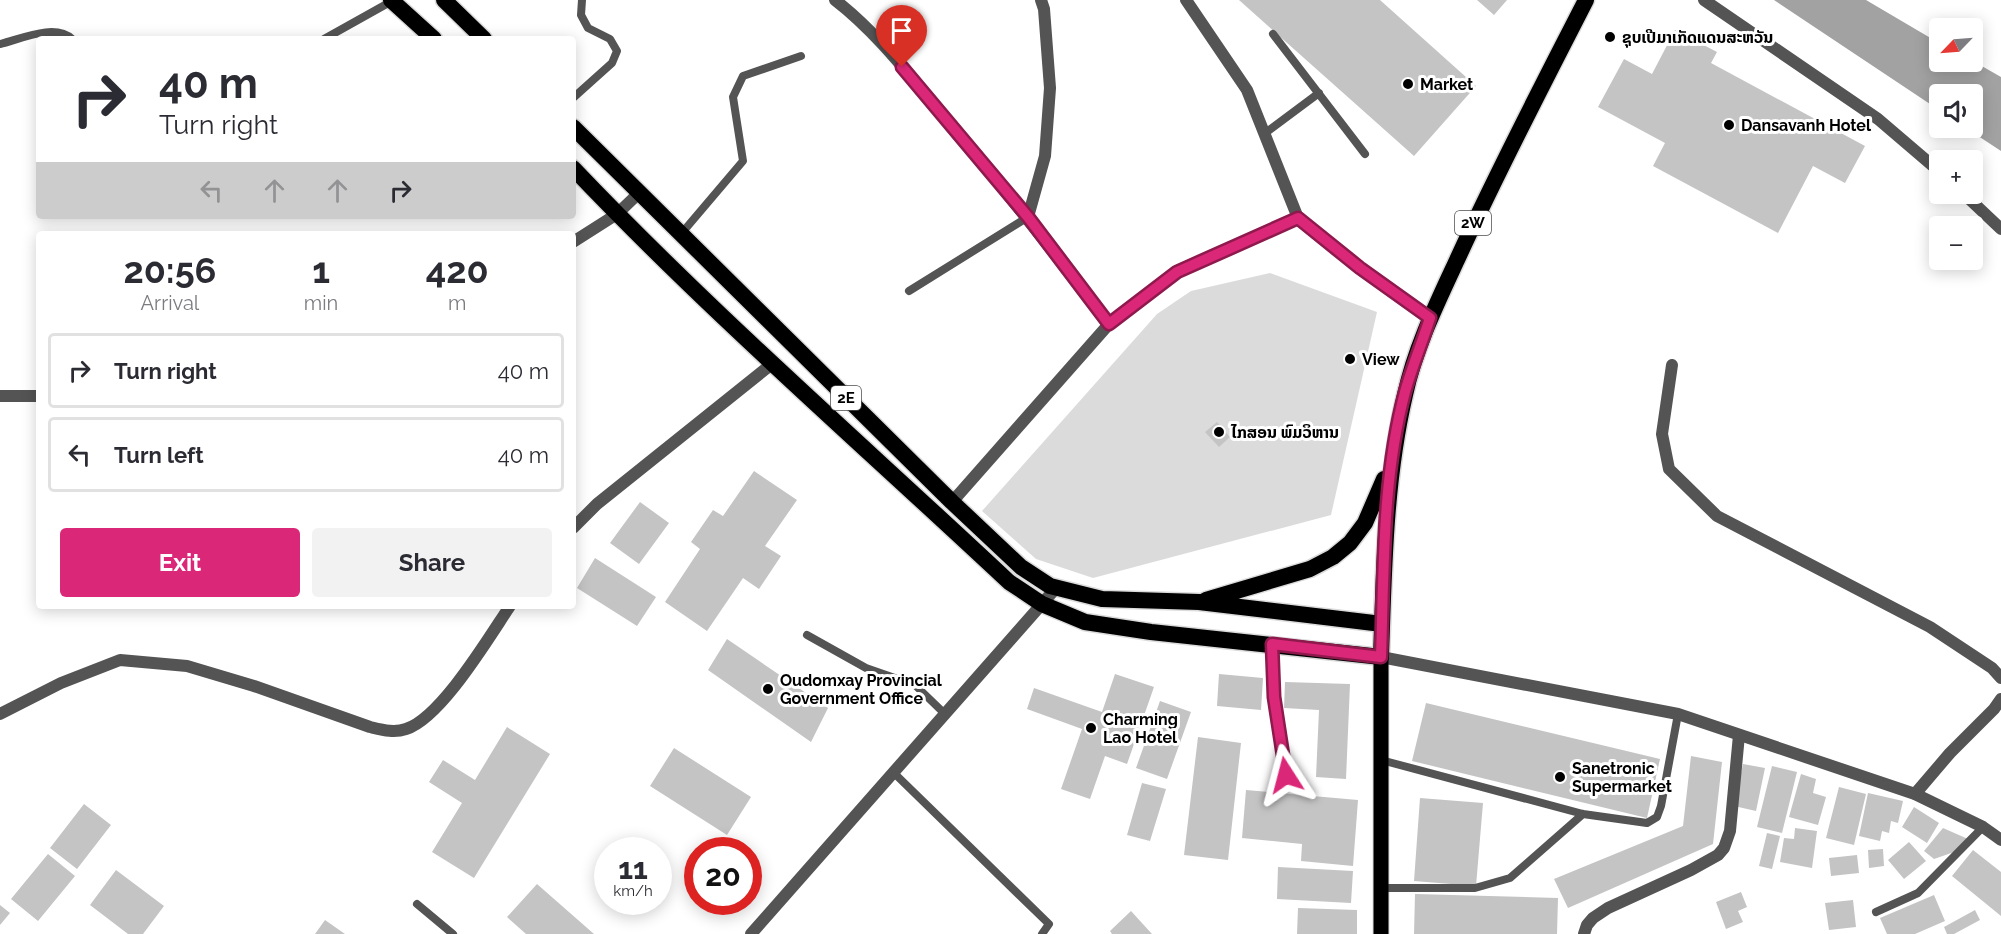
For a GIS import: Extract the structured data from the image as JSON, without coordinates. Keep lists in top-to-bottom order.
{
  "streets": {
    "highway": ["2W", "2E"]
  },
  "crossings": [
    ["2W", "2E"]
  ],
  "places": [
    "ຊຸບເປີມາເກັດແດນສະຫວັນ",
    "Market",
    "Dansavanh Hotel",
    "View",
    "ໄກສອນ ພົມວິຫານ",
    "Oudomxay Provincial Government Office",
    "Charming Lao Hotel",
    "Sanetronic Supermarket"
  ],
  "north": "bottom left",
  "page": {
    "map_buttons": ["+", "−"],
    "turn": ["40 m", "Turn right"],
    "eta": [
      "20:56",
      "Arrival",
      "1",
      "min",
      "420",
      "m"
    ],
    "list": [
      {
        "name": "Turn right",
        "value": "40 m"
      },
      {
        "name": "Turn left",
        "value": "40 m"
      }
    ],
    "buttons": ["Exit", "Share"],
    "speed": "11 km/h",
    "limit": "20"
  }
}
